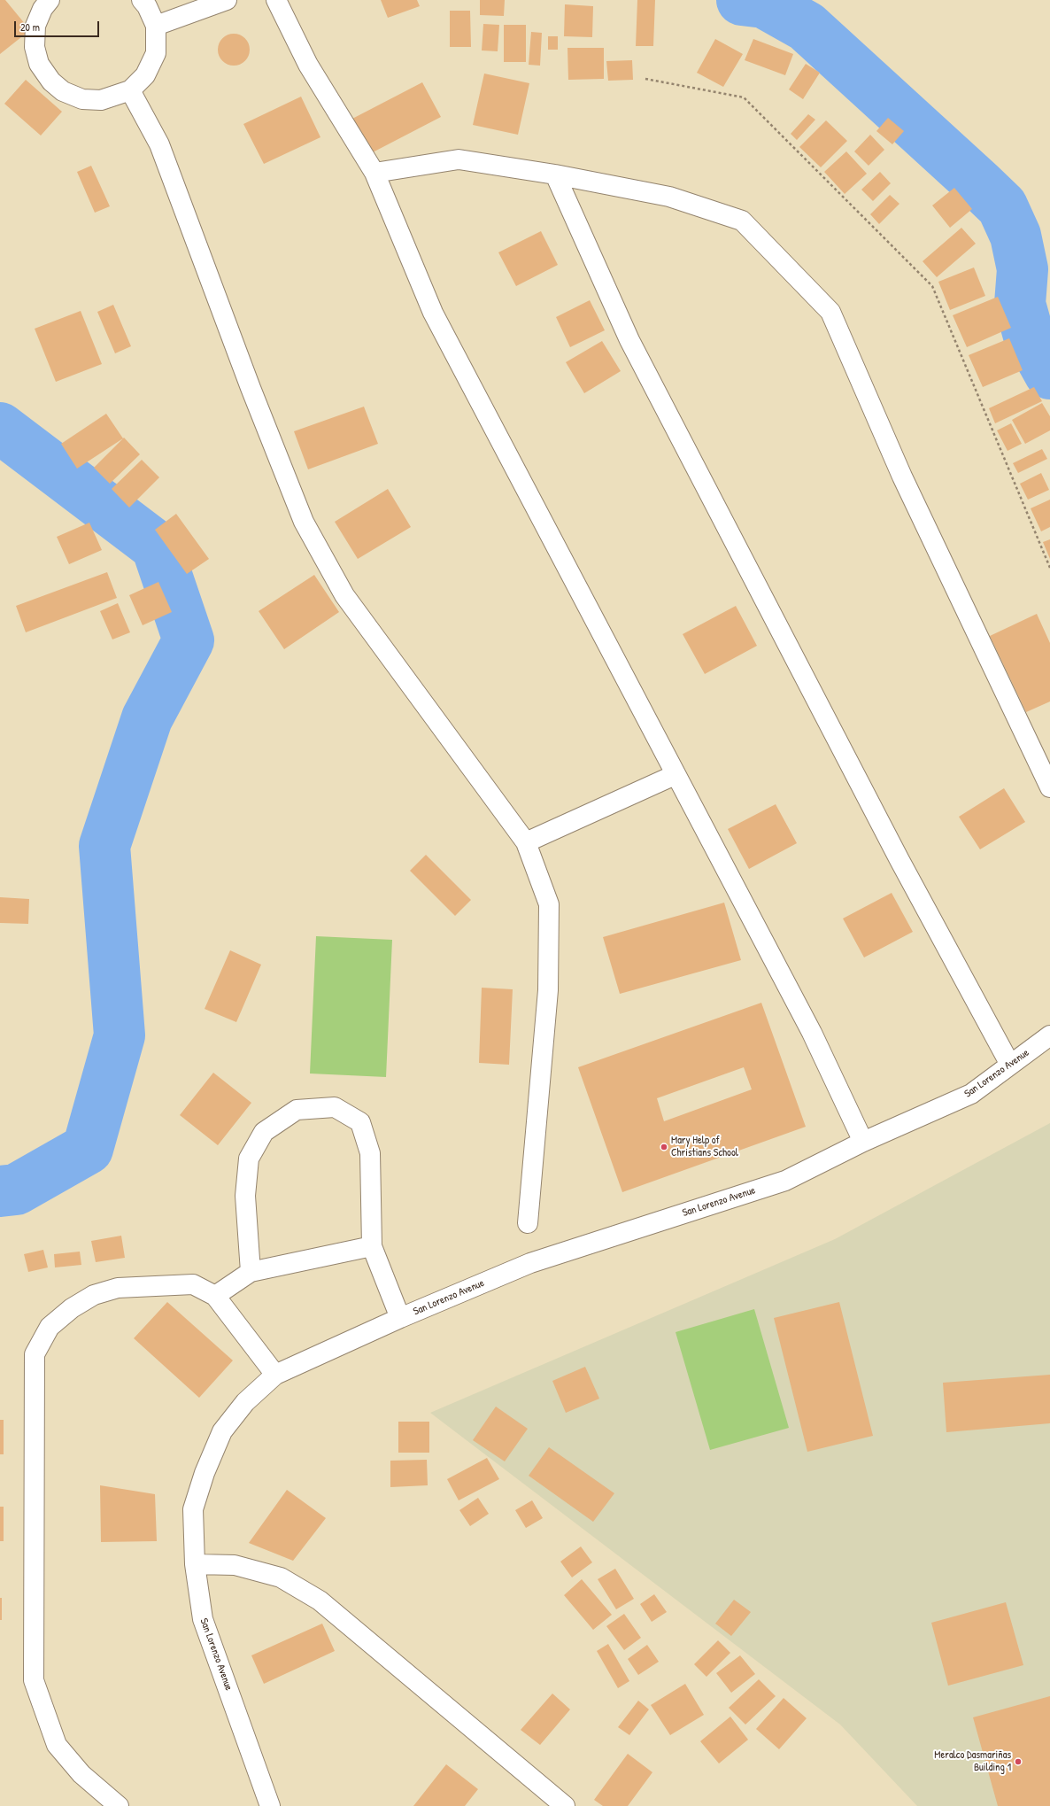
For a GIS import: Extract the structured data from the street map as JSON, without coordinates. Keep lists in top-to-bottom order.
{
  "streets": {
    "street": ["San Lorenzo Avenue"]
  },
  "places": ["Mary Help of Christians School", "Meralco Dasmariñas Building 1"],
  "scale_bar": "20 m"
}
